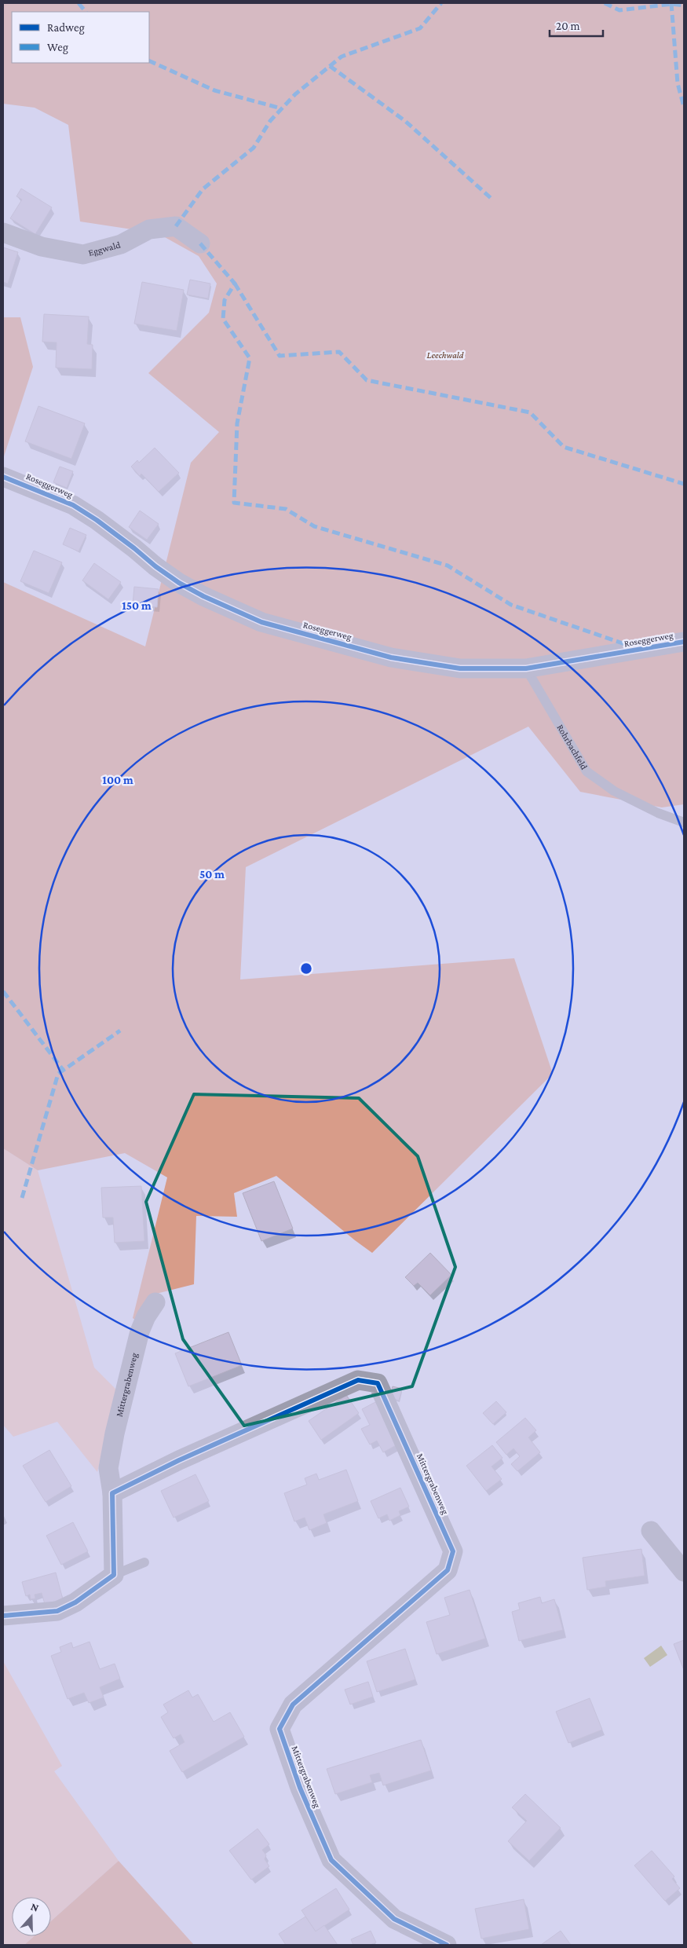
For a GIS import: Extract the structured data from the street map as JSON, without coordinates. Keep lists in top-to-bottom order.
{
  "streets": {
    "street": ["Eggwald", "Roseggerweg", "Mittergrabenweg"],
    "lane": ["Rohrbachfeld"]
  },
  "crossings": [
    ["Roseggerweg", "Rohrbachfeld"]
  ],
  "parks": ["Leechwald"],
  "legend": ["Radweg", "Weg"],
  "scale_bar": "20 m",
  "north": "top",
  "rings": ["150 m", "100 m", "50 m"]
}
